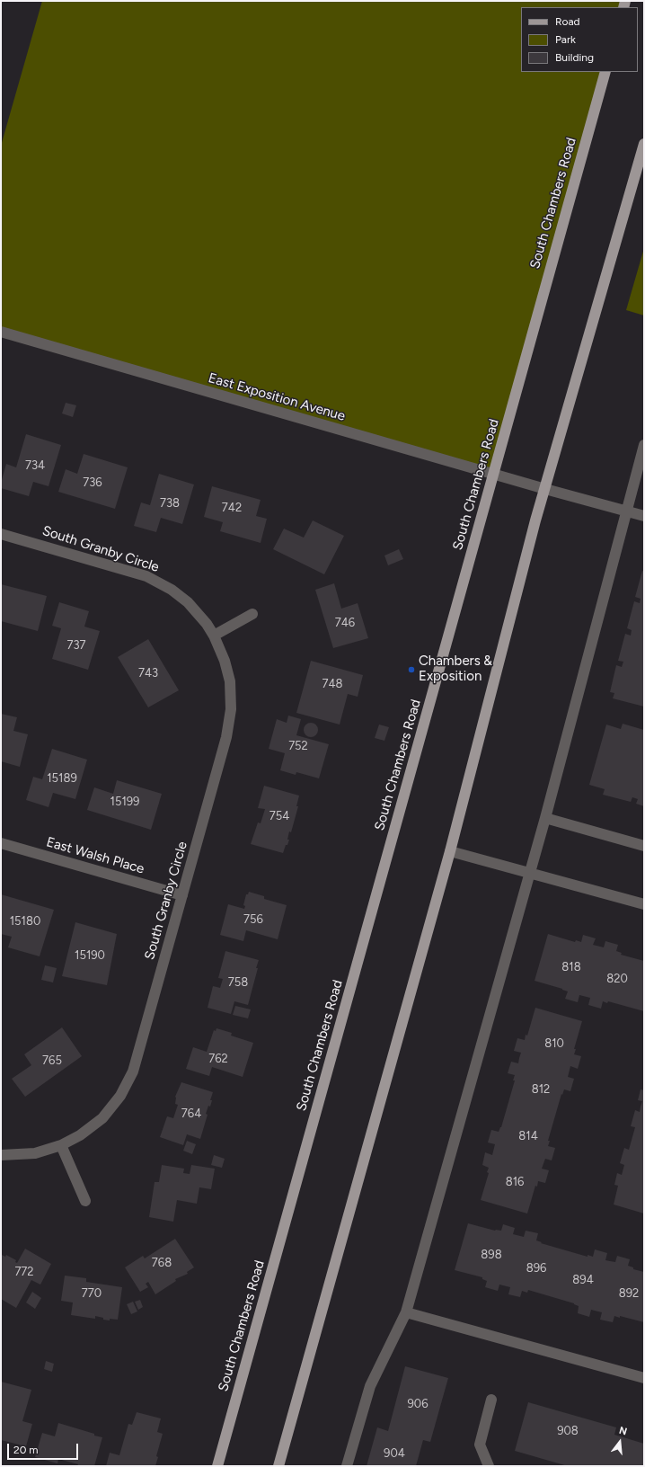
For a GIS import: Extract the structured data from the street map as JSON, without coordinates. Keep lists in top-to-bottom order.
{
  "streets": {
    "main road": ["South Chambers Road"],
    "street": ["East Exposition Avenue", "South Granby Circle", "East Walsh Place"]
  },
  "crossings": [
    ["South Chambers Road", "East Exposition Avenue"],
    ["South Granby Circle", "East Walsh Place"]
  ],
  "places": ["Chambers & Exposition"],
  "house_numbers": [
    "734",
    "736",
    "738",
    "742",
    "746",
    "737",
    "743",
    "748",
    "752",
    "15189",
    "15199",
    "754",
    "756",
    "15180",
    "15190",
    "818",
    "820",
    "758",
    "810",
    "762",
    "765",
    "812",
    "764",
    "814",
    "816",
    "898",
    "768",
    "896",
    "772",
    "894",
    "770",
    "892",
    "906",
    "908",
    "904"
  ],
  "legend": ["Road", "Park", "Building"],
  "scale_bar": "20 m",
  "north": "top"
}
